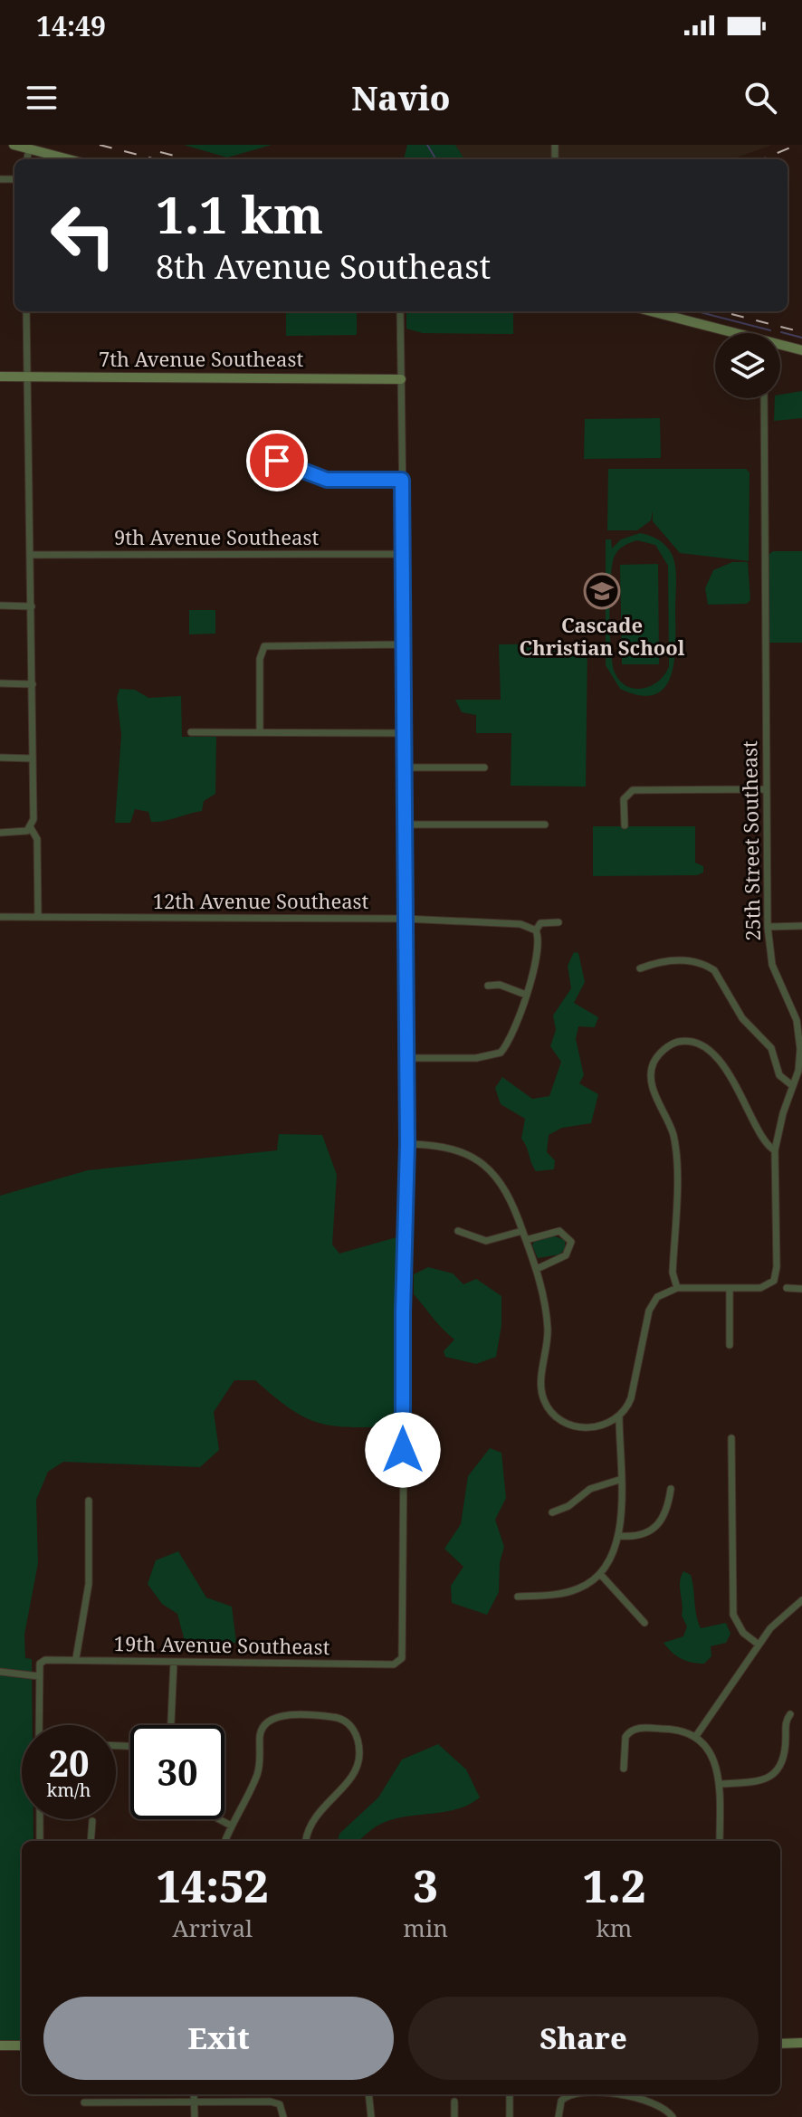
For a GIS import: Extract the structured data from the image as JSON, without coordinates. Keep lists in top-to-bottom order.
{
  "streets": {
    "street": [
      "7th Avenue Southeast",
      "9th Avenue Southeast",
      "25th Street Southeast",
      "12th Avenue Southeast",
      "19th Avenue Southeast"
    ]
  },
  "places": {
    "school or university": ["Cascade Christian School"]
  },
  "page": {
    "status": "14:49",
    "header": "Navio",
    "turn": ["1.1 km", "8th Avenue Southeast"],
    "speed": "20 km/h",
    "limit": "30",
    "eta": [
      "14:52",
      "Arrival",
      "3",
      "min",
      "1.2",
      "km"
    ],
    "buttons": ["Exit", "Share"]
  }
}
